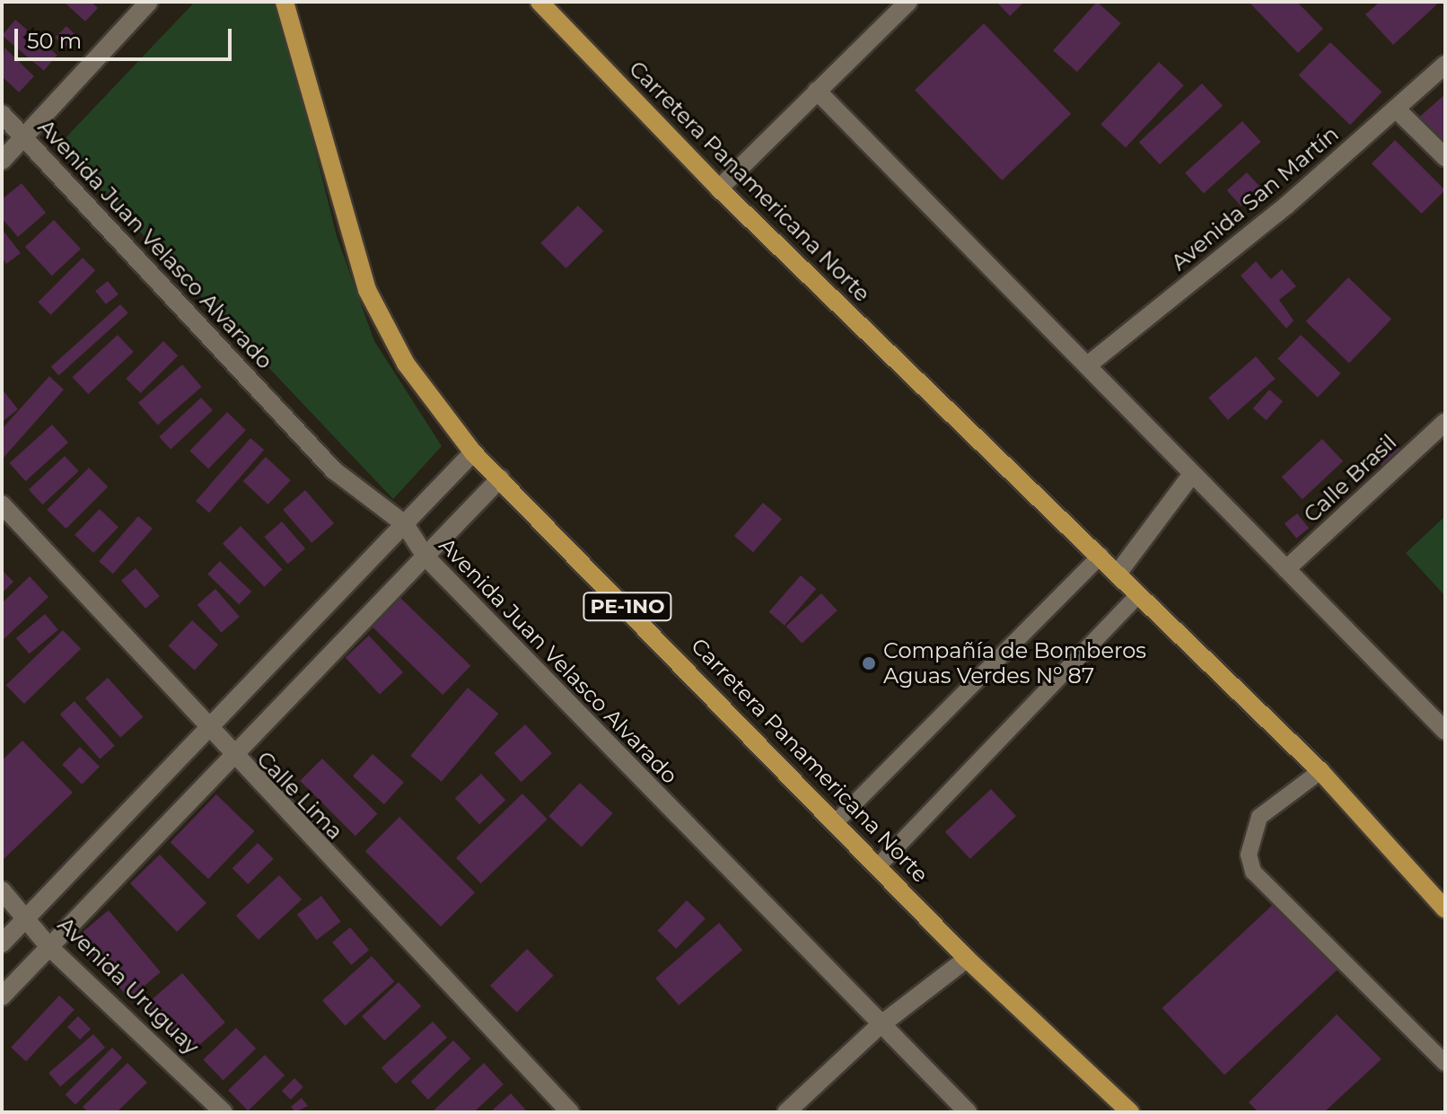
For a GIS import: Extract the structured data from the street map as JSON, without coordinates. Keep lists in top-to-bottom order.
{
  "streets": {
    "main road": ["Carretera Panamericana Norte", "PE-1NO"],
    "street": [
      "Avenida San Martín",
      "Avenida Juan Velasco Alvarado",
      "Calle Brasil",
      "Calle Lima",
      "Avenida Uruguay"
    ]
  },
  "places": ["Compañía de Bomberos Aguas Verdes Nº 87"],
  "scale_bar": "50 m"
}
